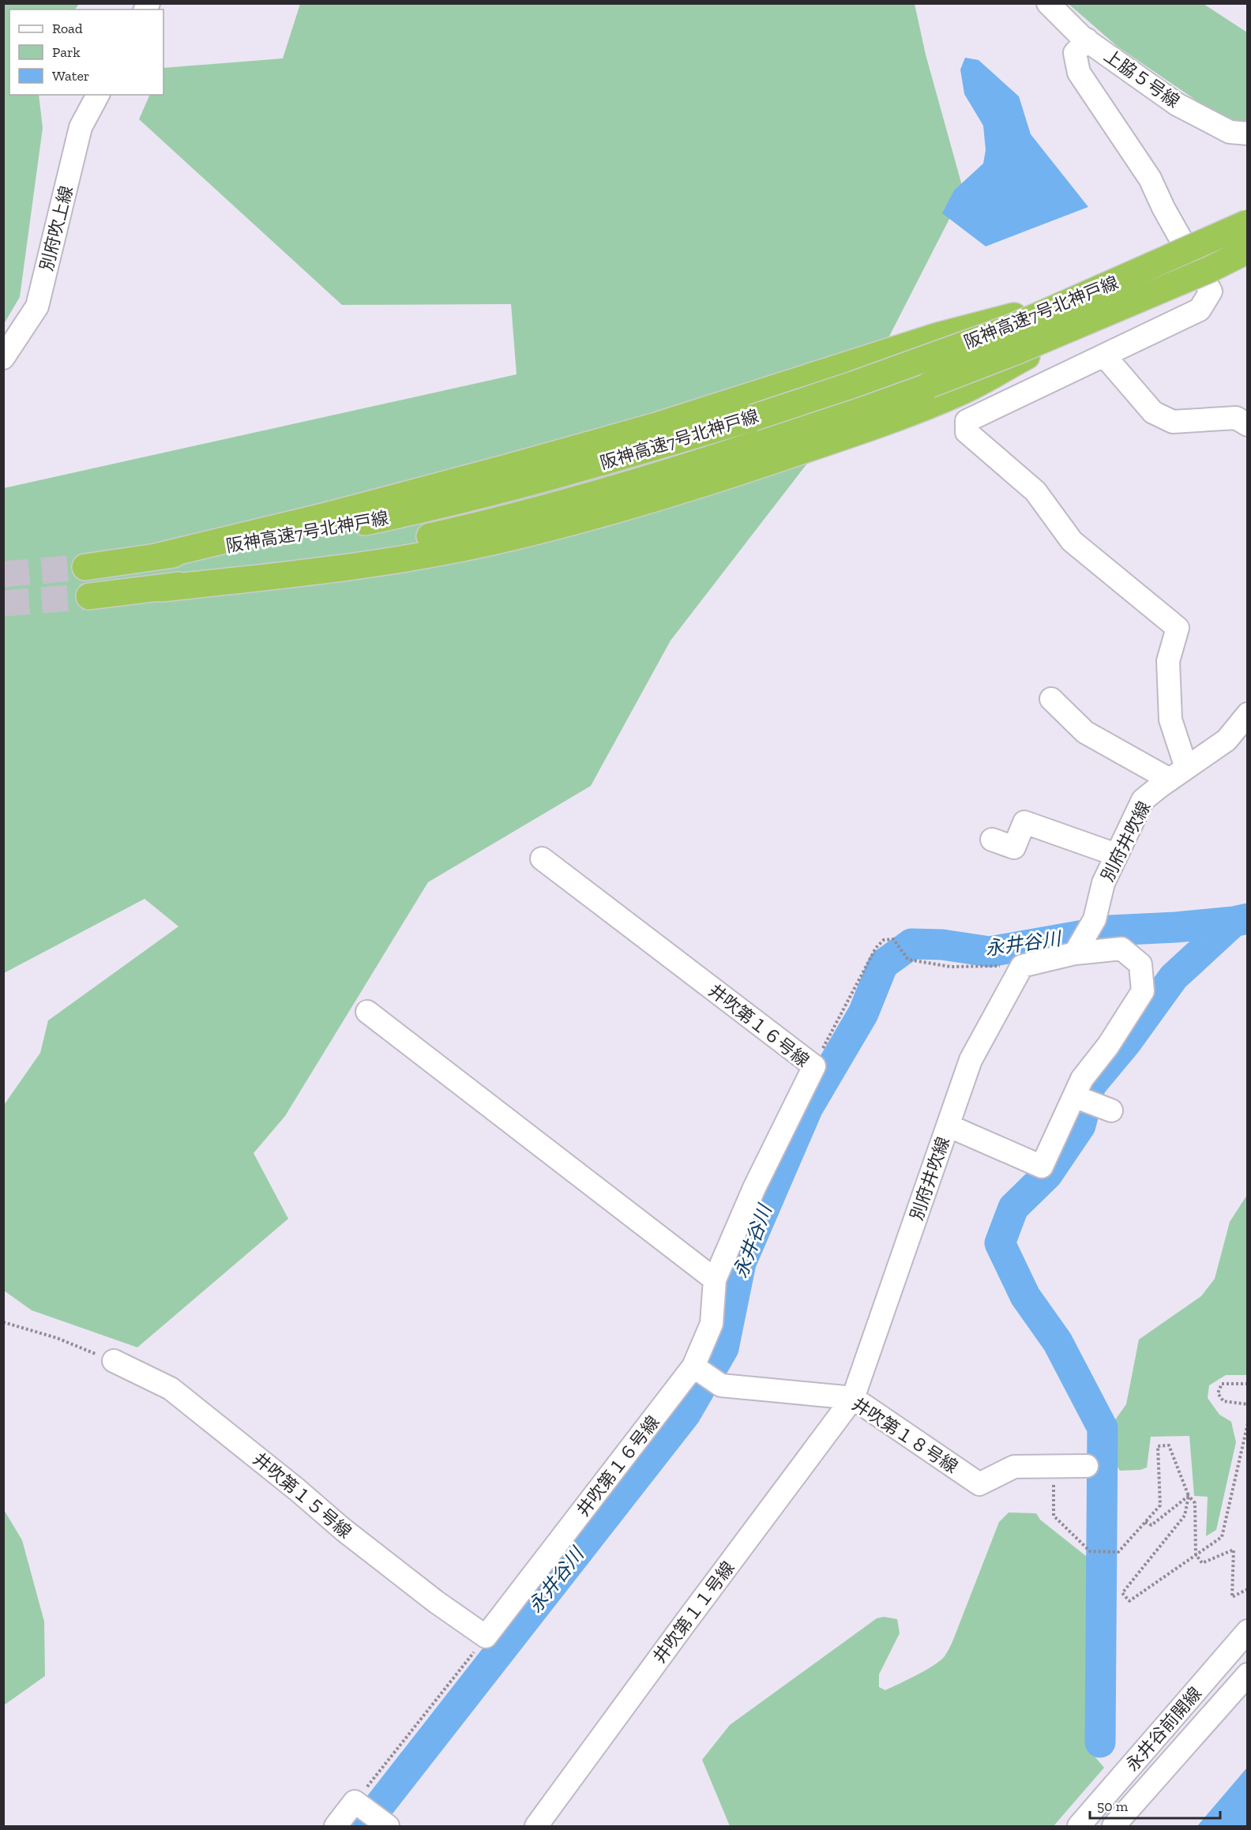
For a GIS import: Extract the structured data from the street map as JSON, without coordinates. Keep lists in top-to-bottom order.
{
  "streets": {
    "highway": ["阪神高速7号北神戸線"],
    "street": [
      "上脇５号線",
      "別府吹上線",
      "別府井吹線",
      "井吹第１６号線",
      "井吹第１８号線",
      "井吹第１５号線",
      "井吹第１１号線",
      "永井谷前開線"
    ]
  },
  "crossings": [
    ["別府井吹線", "井吹第１８号線"],
    ["別府井吹線", "井吹第１１号線"],
    ["井吹第１６号線", "井吹第１８号線"],
    ["井吹第１６号線", "井吹第１５号線"],
    ["井吹第１８号線", "井吹第１１号線"]
  ],
  "water": ["永井谷川"],
  "legend": ["Road", "Park", "Water"],
  "scale_bar": "50 m"
}
